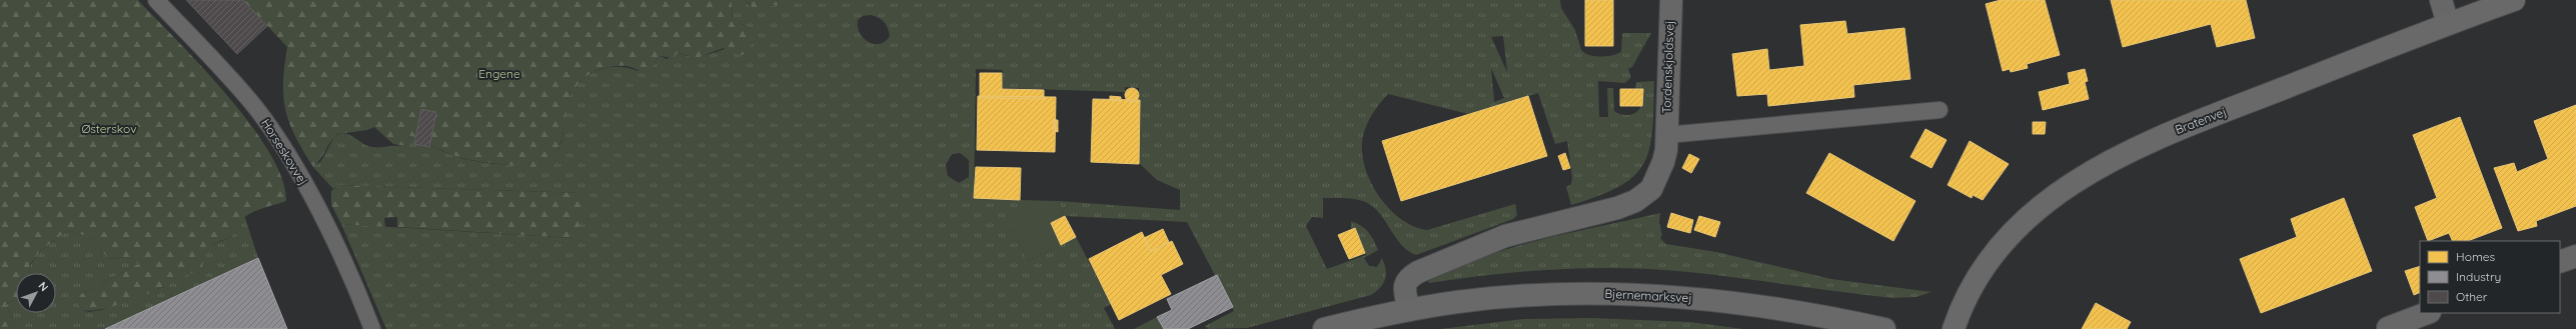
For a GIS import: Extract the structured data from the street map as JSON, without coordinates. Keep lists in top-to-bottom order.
{
  "streets": {
    "street": ["Tordenskjoldsvej", "Bratenvej", "Bjernemarksvej"],
    "lane": ["Horseskovvej"]
  },
  "parks": ["Engene", "Østerskov"],
  "legend": ["Homes", "Industry", "Other"],
  "north": "top right"
}
